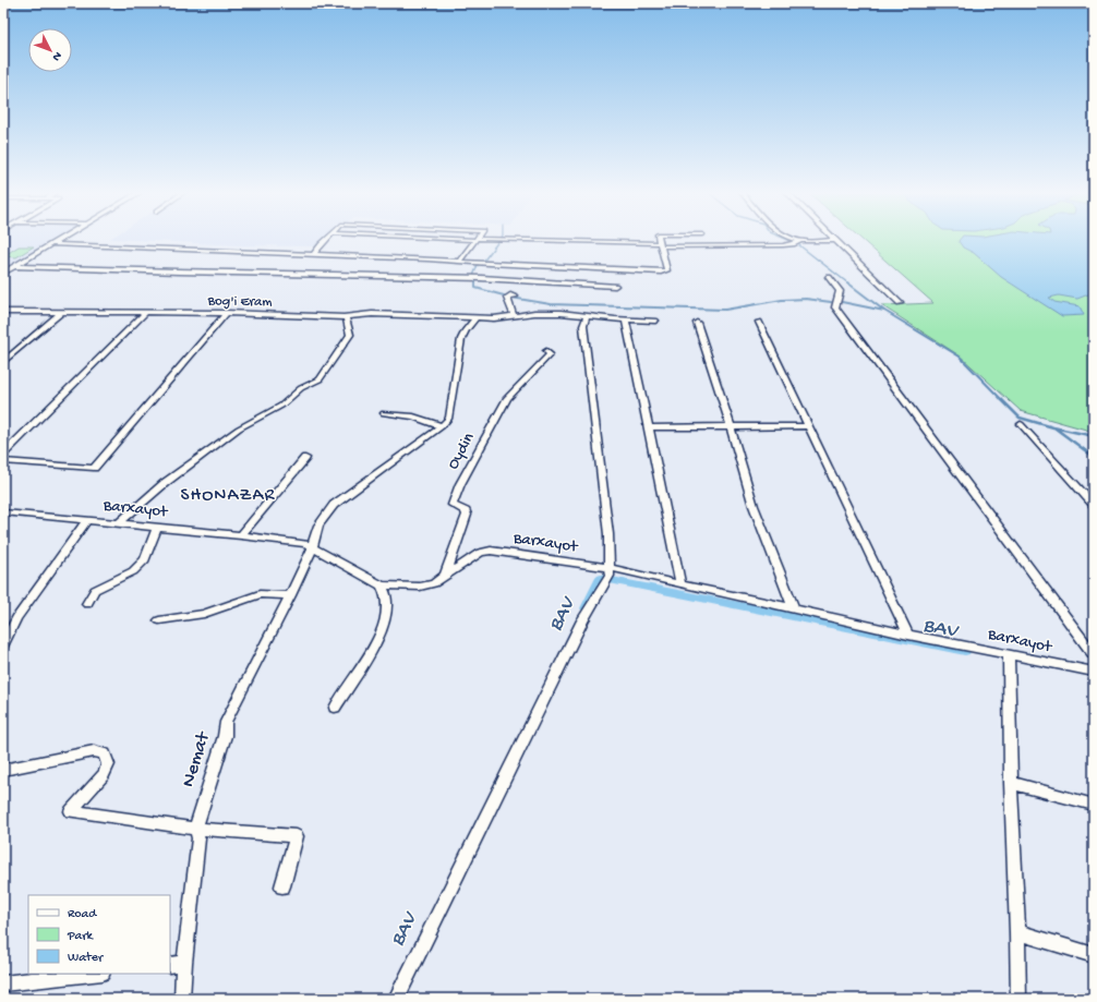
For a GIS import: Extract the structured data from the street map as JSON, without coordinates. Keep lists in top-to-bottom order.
{
  "streets": {
    "street": [
      "Bog'i Eram",
      "Oydin",
      "Barxayot",
      "Nemat"
    ]
  },
  "crossings": [
    ["Oydin", "Barxayot"],
    ["Barxayot", "Nemat"]
  ],
  "districts": ["SHONAZAR"],
  "water": ["BAV"],
  "legend": ["Road", "Park", "Water"],
  "north": "bottom right"
}
